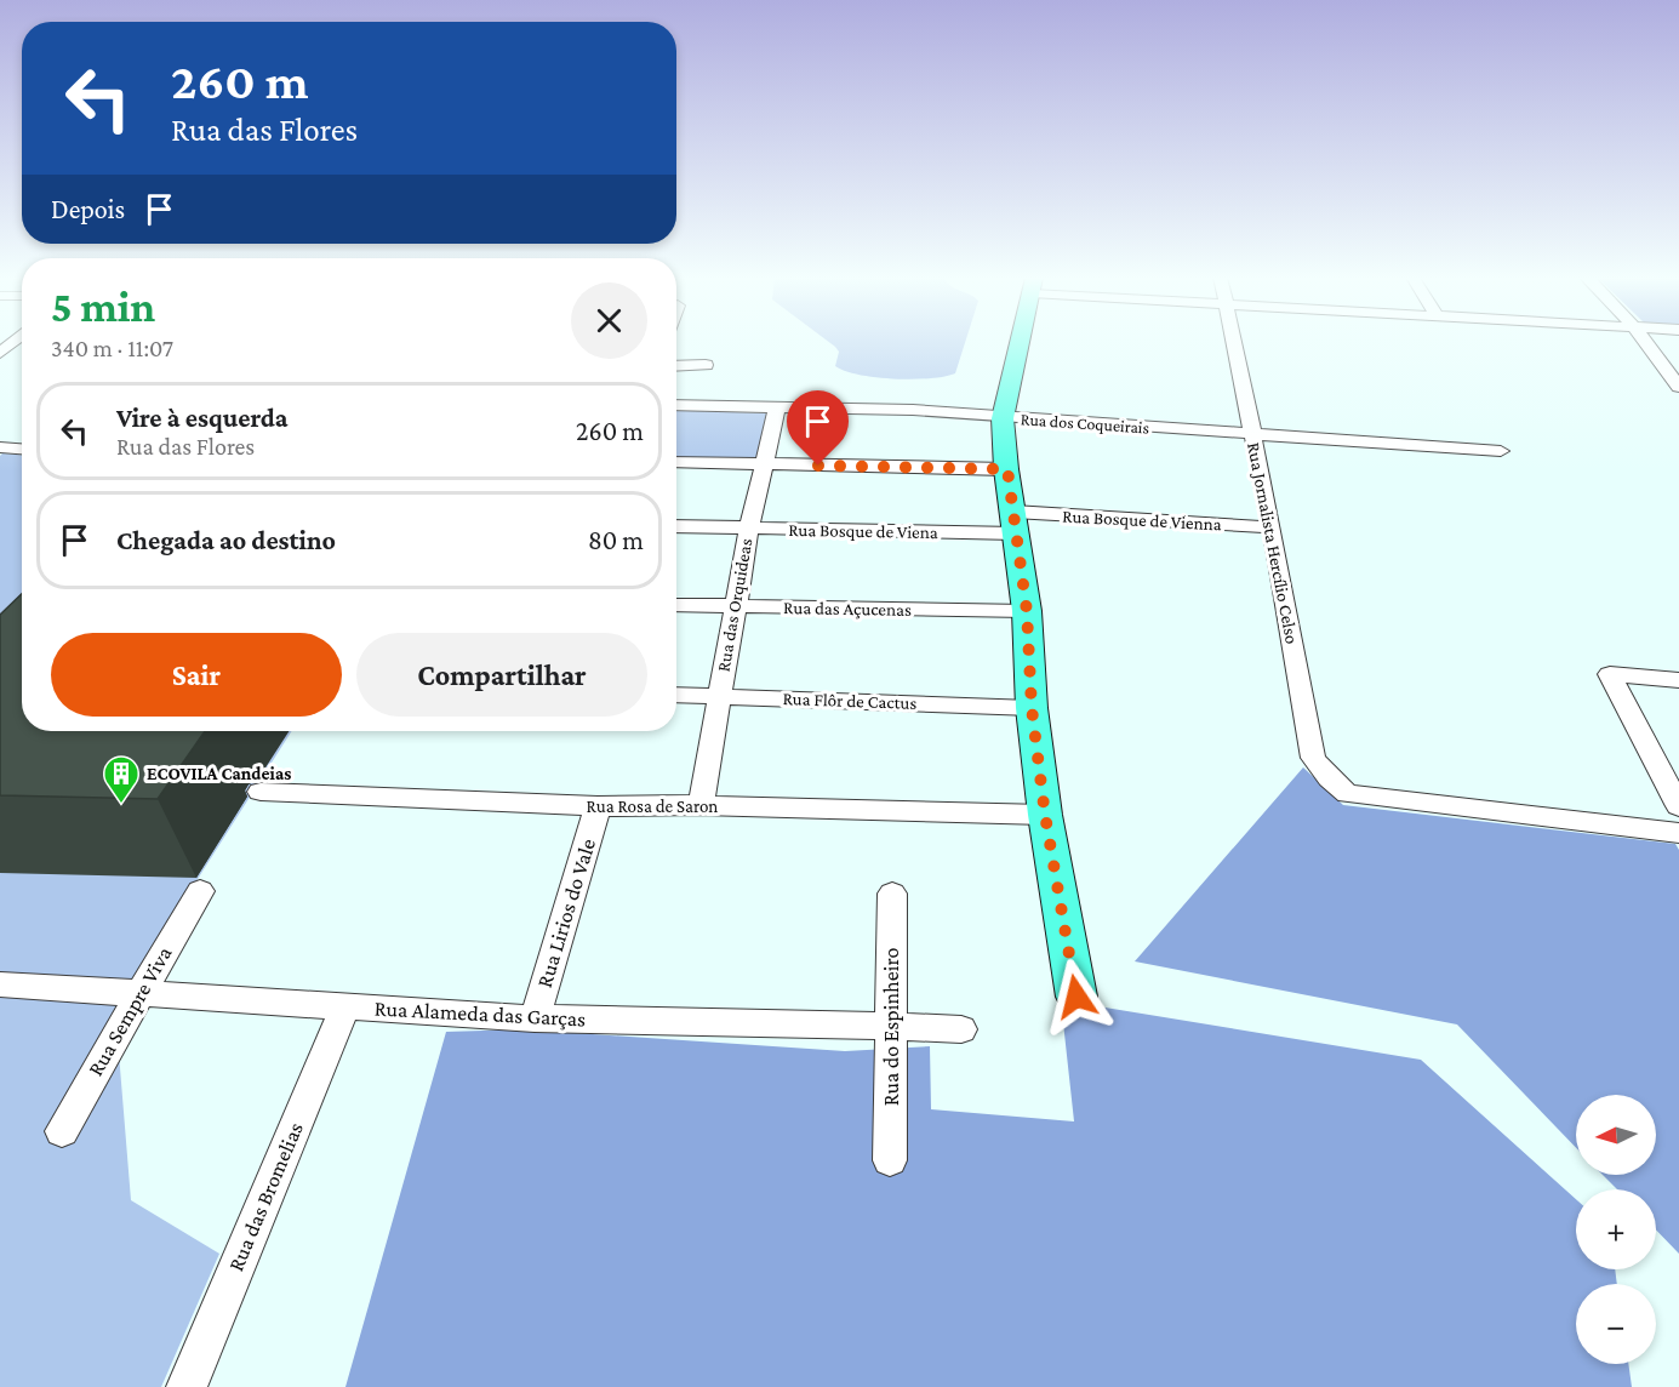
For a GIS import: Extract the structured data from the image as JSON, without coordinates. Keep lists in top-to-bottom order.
{
  "streets": {
    "street": [
      "Rua dos Coqueirais",
      "Rua Bosque de Vienna",
      "Rua Bosque de Viena",
      "Rua Jornalista Hercílio Celso",
      "Rua das Orquideas",
      "Rua das Açucenas",
      "Rua Flôr de Cactus",
      "Rua Rosa de Saron",
      "Rua Lirios do Vale",
      "Rua Sempre Viva",
      "Rua Alameda das Garças",
      "Rua do Espinheiro",
      "Rua das Bromelias"
    ]
  },
  "crossings": [
    ["Rua dos Coqueirais", "Rua Jornalista Hercílio Celso"],
    ["Rua dos Coqueirais", "Rua das Orquideas"],
    ["Rua Bosque de Vienna", "Rua Bosque de Viena"],
    ["Rua Bosque de Vienna", "Rua Jornalista Hercílio Celso"],
    ["Rua Bosque de Viena", "Rua das Orquideas"],
    ["Rua das Orquideas", "Rua das Açucenas"],
    ["Rua das Orquideas", "Rua Flôr de Cactus"],
    ["Rua das Orquideas", "Rua Rosa de Saron"],
    ["Rua Rosa de Saron", "Rua Lirios do Vale"],
    ["Rua Lirios do Vale", "Rua Alameda das Garças"],
    ["Rua Sempre Viva", "Rua Alameda das Garças"],
    ["Rua Alameda das Garças", "Rua do Espinheiro"],
    ["Rua Alameda das Garças", "Rua das Bromelias"]
  ],
  "places": {
    "building": ["ECOVILA Candeias"]
  },
  "north": "left",
  "page": {
    "turn": ["260 m", "Rua das Flores"],
    "then": "Depois",
    "heading": ["5 min", "340 m · 11:07"],
    "list": [
      {
        "name": "Vire à esquerda",
        "note": "Rua das Flores",
        "value": "260 m"
      },
      {
        "name": "Chegada ao destino",
        "value": "80 m"
      }
    ],
    "buttons": ["Sair", "Compartilhar"],
    "map_buttons": ["+", "−"]
  }
}
